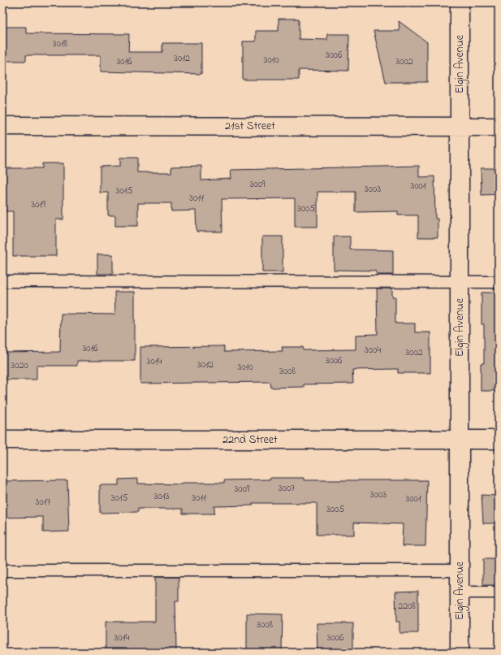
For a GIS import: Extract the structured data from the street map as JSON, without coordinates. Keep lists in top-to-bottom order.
{
  "streets": {
    "street": ["Elgin Avenue", "21st Street", "22nd Street"]
  },
  "crossings": [
    ["Elgin Avenue", "21st Street"],
    ["Elgin Avenue", "22nd Street"]
  ],
  "house_numbers": [
    "3018",
    "3006",
    "3012",
    "3010",
    "3016",
    "3002",
    "3009",
    "3001",
    "3003",
    "3015",
    "3011",
    "3019",
    "3005",
    "3016",
    "3004",
    "3002",
    "3006",
    "3014",
    "3012",
    "3020",
    "3010",
    "3008",
    "3007",
    "3009",
    "3003",
    "3013",
    "3015",
    "3011",
    "3001",
    "3017",
    "3005",
    "2208",
    "3008",
    "3014",
    "3006"
  ]
}
